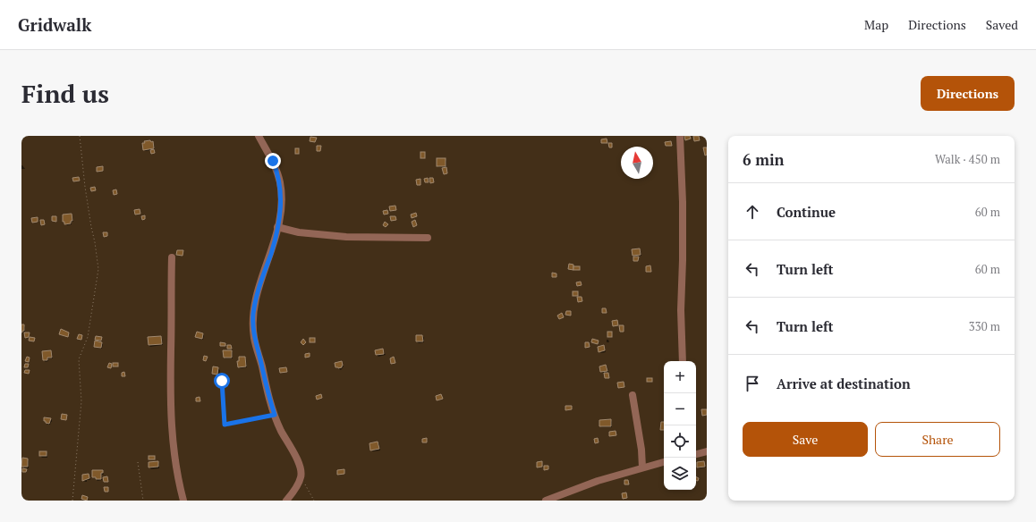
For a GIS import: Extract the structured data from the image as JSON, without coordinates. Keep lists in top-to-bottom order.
{
  "north": "top",
  "page": {
    "header": "Gridwalk",
    "nav": ["Map", "Directions", "Saved"],
    "buttons": [
      "Directions",
      ["Save", "Share"]
    ],
    "title": "Find us",
    "heading": ["6 min", "Walk · 450 m"],
    "list": [
      ["Continue", "60 m"],
      ["Turn left", "60 m"],
      ["Turn left", "330 m"],
      "Arrive at destination"
    ],
    "map_buttons": ["+", "−"]
  }
}
